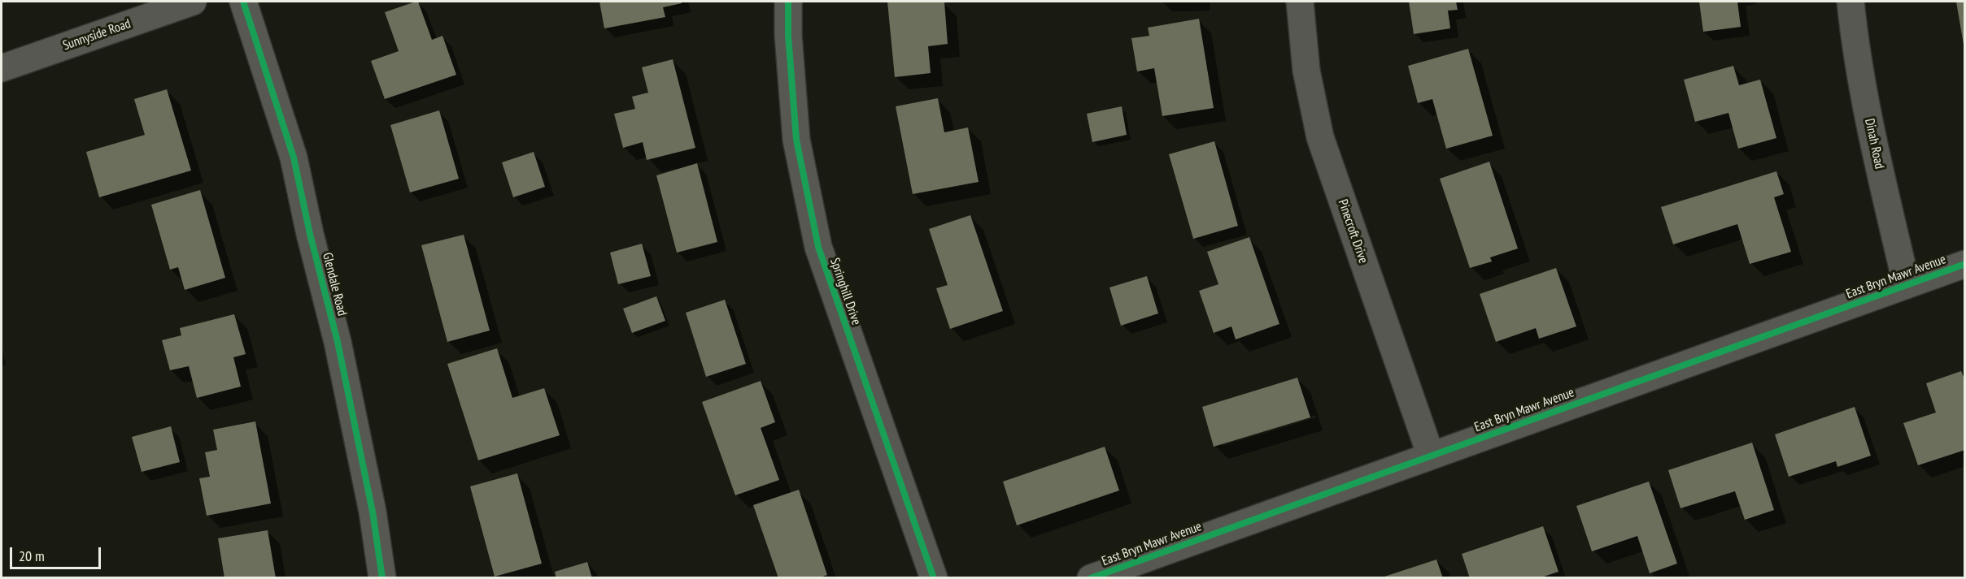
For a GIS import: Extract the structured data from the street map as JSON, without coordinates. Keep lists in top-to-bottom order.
{
  "streets": {
    "street": [
      "Sunnyside Road",
      "Dinah Road",
      "Pinecroft Drive",
      "East Bryn Mawr Avenue",
      "Glendale Road",
      "Springhill Drive"
    ]
  },
  "crossings": [
    ["Dinah Road", "East Bryn Mawr Avenue"],
    ["Pinecroft Drive", "East Bryn Mawr Avenue"]
  ],
  "scale_bar": "20 m"
}
